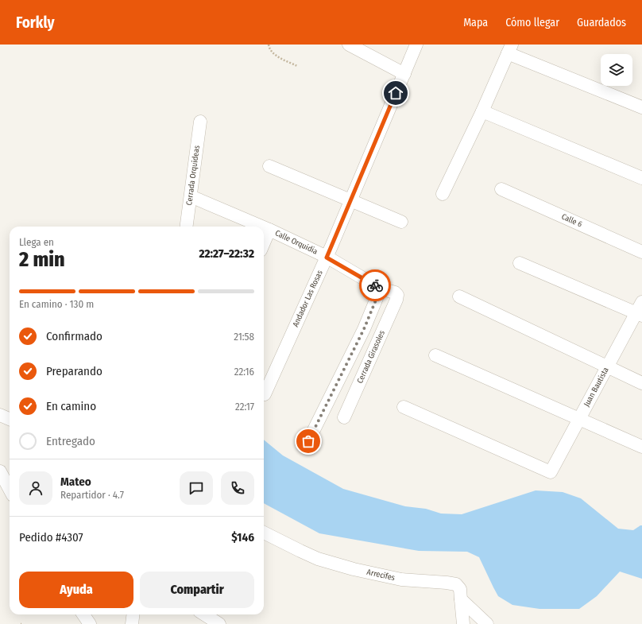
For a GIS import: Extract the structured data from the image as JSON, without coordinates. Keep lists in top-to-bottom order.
{
  "streets": {
    "street": [
      "Cerrada Orquídeas",
      "Calle 6",
      "Calle Orquidia",
      "Andador Las Rosas",
      "Cerrada Girasoles",
      "Juan Bautista",
      "Arrecifes"
    ]
  },
  "crossings": [
    ["Cerrada Orquídeas", "Calle Orquidia"],
    ["Calle Orquidia", "Andador Las Rosas"],
    ["Calle Orquidia", "Cerrada Girasoles"]
  ],
  "page": {
    "header": "Forkly",
    "nav": ["Mapa", "Cómo llegar", "Guardados"],
    "heading": ["2 min", "Llega en", "22:27–22:32"],
    "panel": [
      "Mateo",
      "Repartidor · 4.7",
      "Pedido #4307",
      "$146"
    ],
    "bar": "En camino · 130 m",
    "list": [
      ["Confirmado", "21:58"],
      ["Preparando", "22:16"],
      ["En camino", "22:17"],
      "Entregado"
    ],
    "buttons": ["Ayuda", "Compartir"]
  }
}
